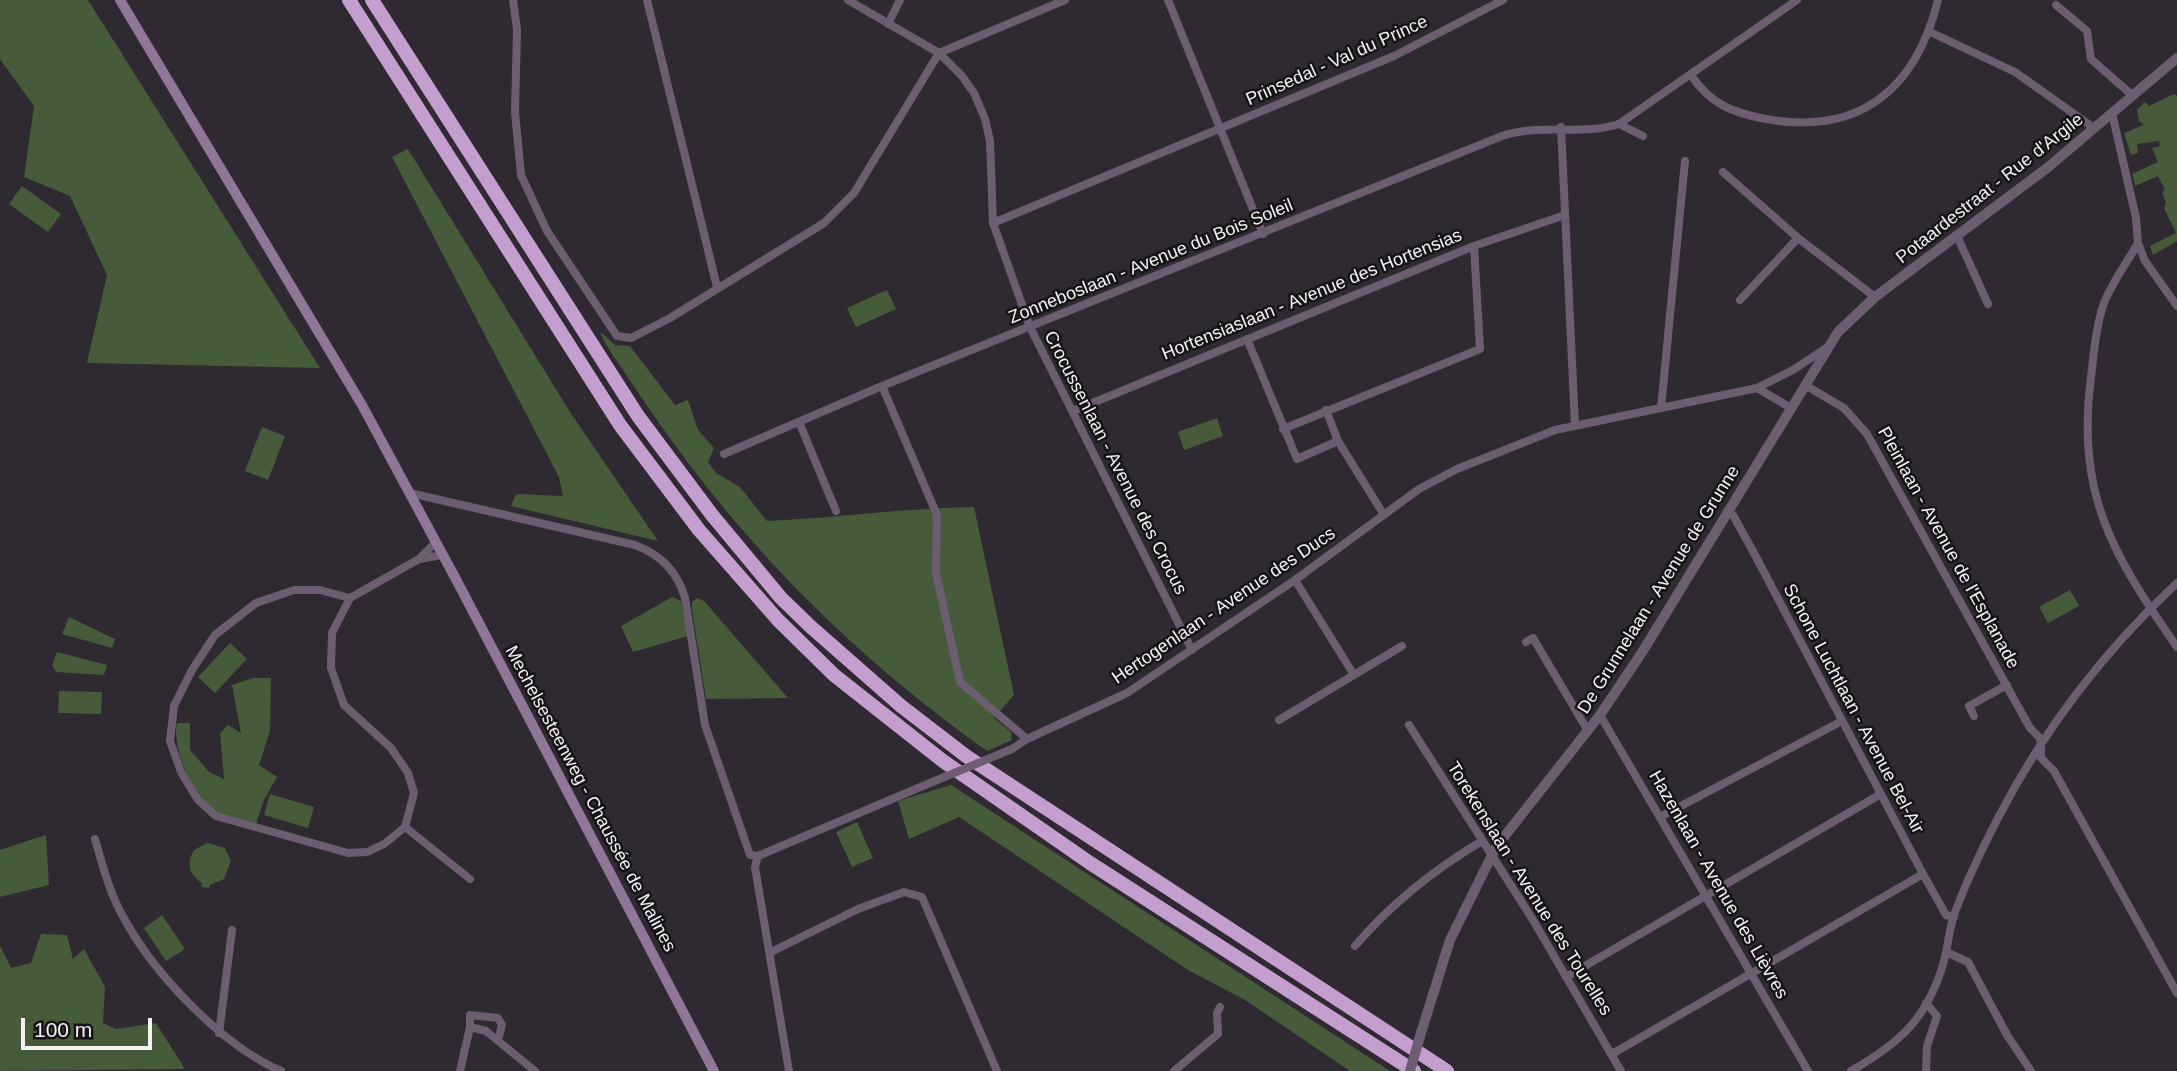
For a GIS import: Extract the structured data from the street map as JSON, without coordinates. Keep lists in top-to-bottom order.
{
  "streets": {
    "main road": ["Mechelsesteenweg - Chaussée de Malines"],
    "street": [
      "Prinsedal - Val du Prince",
      "Potaardestraat - Rue d'Argile",
      "Zonneboslaan - Avenue du Bois Soleil",
      "Hortensiaslaan - Avenue des Hortensias",
      "Crocussenlaan - Avenue des Crocus",
      "Pleinlaan - Avenue de l'Esplanade",
      "De Grunnelaan - Avenue de Grunne",
      "Hertogenlaan - Avenue des Ducs",
      "Schone Luchtlaan - Avenue Bel-Air",
      "Hazenlaan - Avenue des Lièvres",
      "Torekenslaan - Avenue des Tourelles"
    ]
  },
  "crossings": [
    ["Prinsedal - Val du Prince", "Crocussenlaan - Avenue des Crocus"],
    ["Potaardestraat - Rue d'Argile", "De Grunnelaan - Avenue de Grunne"],
    ["Potaardestraat - Rue d'Argile", "Hertogenlaan - Avenue des Ducs"],
    ["Zonneboslaan - Avenue du Bois Soleil", "Crocussenlaan - Avenue des Crocus"],
    ["Hortensiaslaan - Avenue des Hortensias", "Crocussenlaan - Avenue des Crocus"],
    ["Crocussenlaan - Avenue des Crocus", "Hertogenlaan - Avenue des Ducs"],
    ["Pleinlaan - Avenue de l'Esplanade", "De Grunnelaan - Avenue de Grunne"],
    ["De Grunnelaan - Avenue de Grunne", "Hertogenlaan - Avenue des Ducs"],
    ["De Grunnelaan - Avenue de Grunne", "Schone Luchtlaan - Avenue Bel-Air"],
    ["De Grunnelaan - Avenue de Grunne", "Hazenlaan - Avenue des Lièvres"],
    ["De Grunnelaan - Avenue de Grunne", "Torekenslaan - Avenue des Tourelles"]
  ],
  "scale_bar": "100 m"
}
